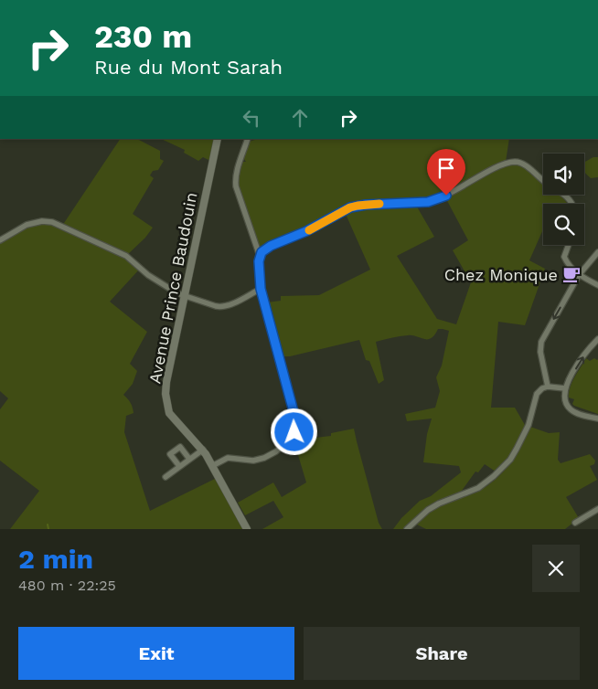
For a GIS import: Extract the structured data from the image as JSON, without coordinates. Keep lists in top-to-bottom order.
{
  "streets": {
    "street": ["Avenue Prince Baudouin"]
  },
  "places": {
    "cafe": ["Chez Monique"]
  },
  "page": {
    "turn": ["230 m", "Rue du Mont Sarah"],
    "heading": ["2 min", "480 m · 22:25"],
    "buttons": ["Exit", "Share"]
  }
}
